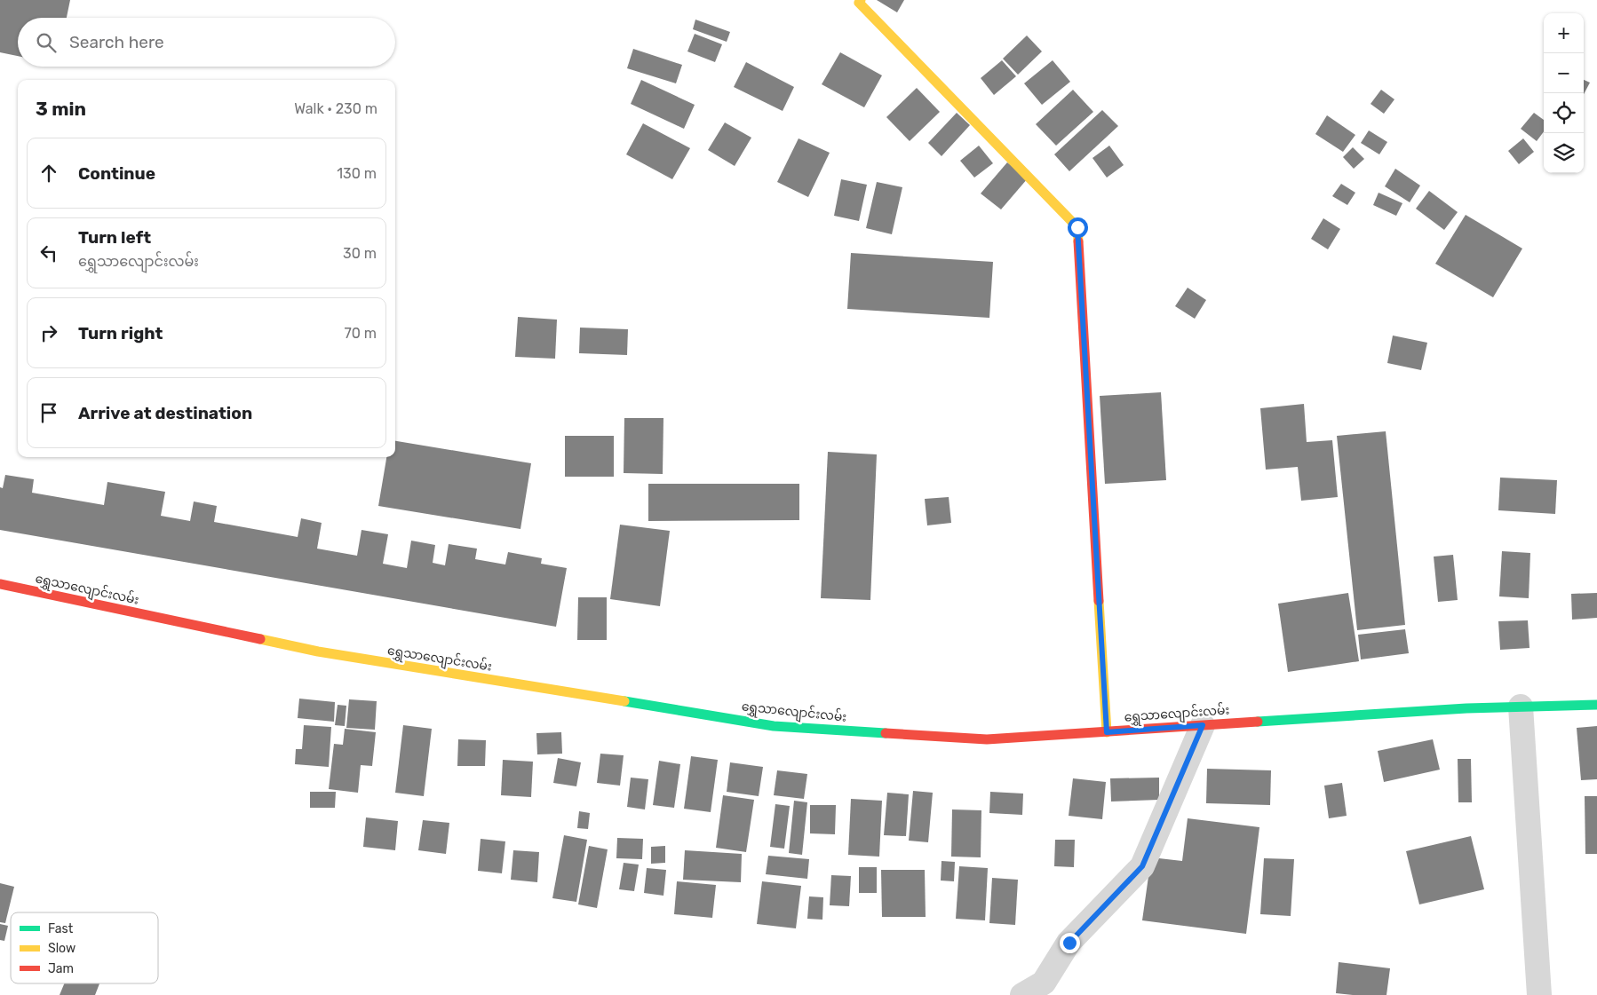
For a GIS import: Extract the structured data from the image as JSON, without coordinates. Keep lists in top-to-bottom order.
{
  "streets": {
    "street": ["ရွှေသာလျောင်းလမ်း"]
  },
  "legend": ["Fast", "Slow", "Jam"],
  "page": {
    "map_buttons": ["+", "−"],
    "search": "Search here",
    "heading": ["3 min", "Walk · 230 m"],
    "list": [
      ["Continue", "130 m"],
      ["Turn left", "ရွှေသာလျောင်းလမ်း", "30 m"],
      ["Turn right", "70 m"],
      "Arrive at destination"
    ]
  }
}
